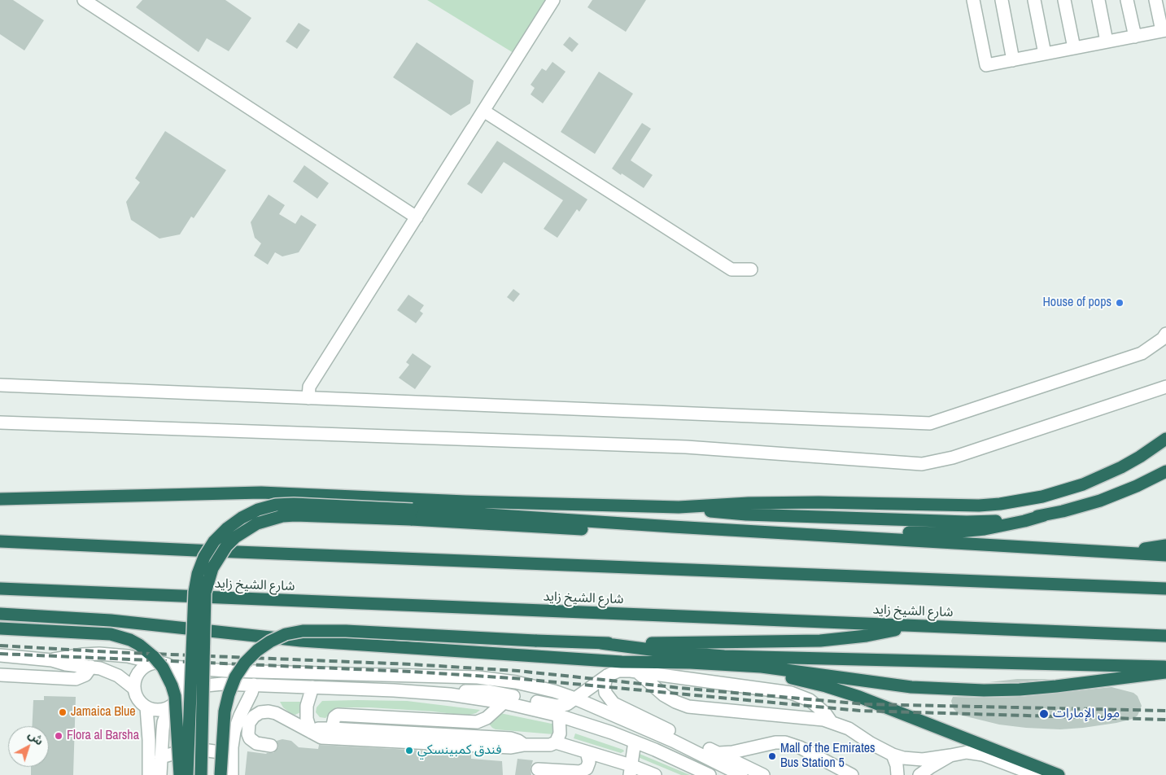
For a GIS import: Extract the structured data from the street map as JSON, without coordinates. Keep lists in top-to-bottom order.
{
  "streets": {
    "highway": ["شارع الشيخ زايد"]
  },
  "places": [
    "House of pops",
    "Jamaica Blue",
    "مول الإمارات",
    "Flora al Barsha",
    "فندق كمبينسكي",
    "Mall of the Emirates Bus Station 5"
  ],
  "north": "top right"
}
